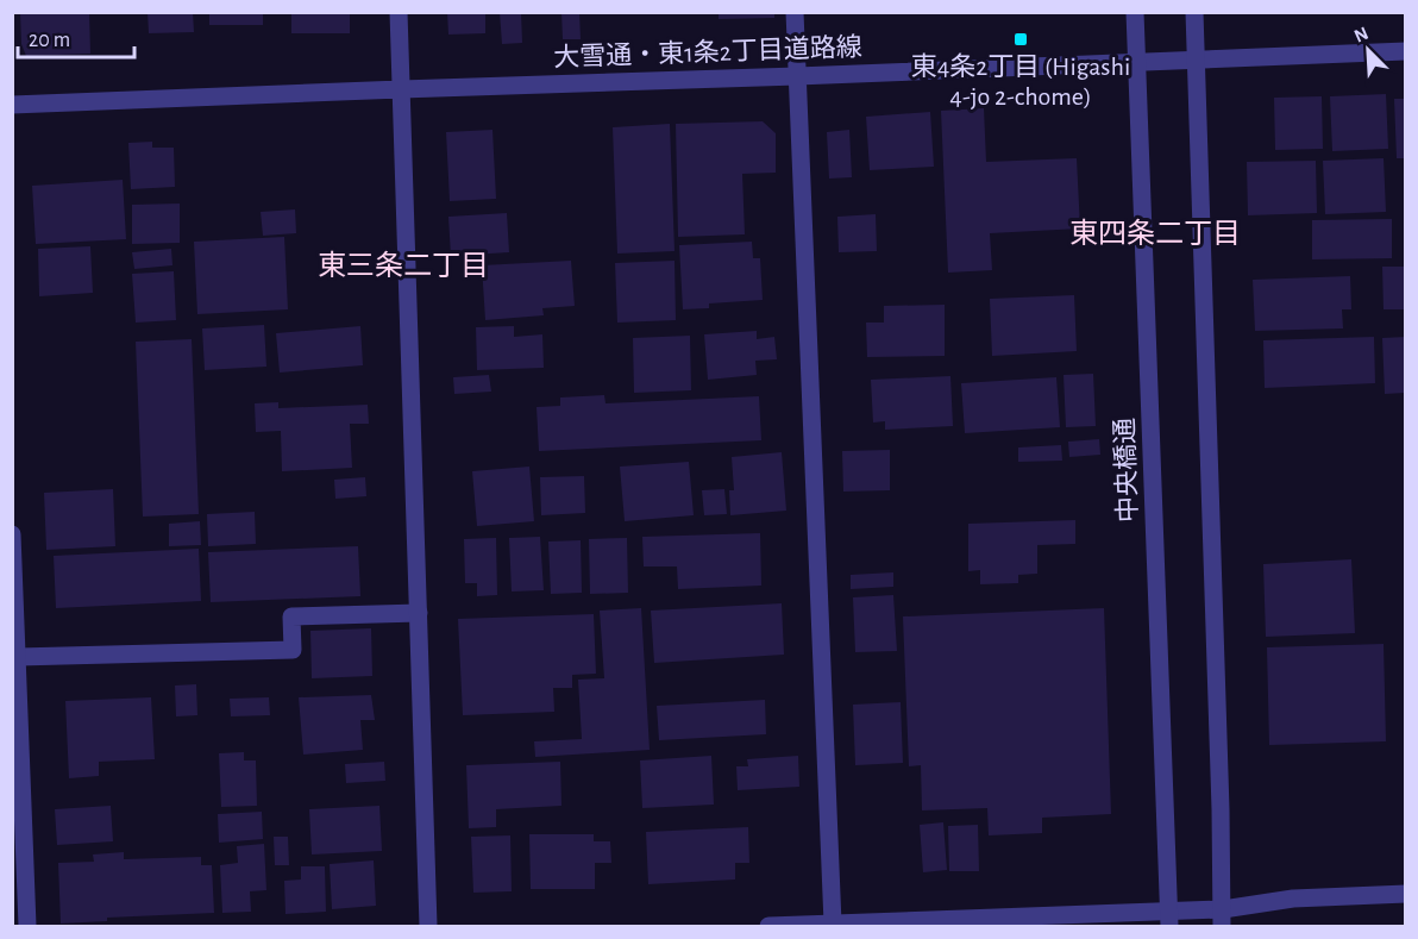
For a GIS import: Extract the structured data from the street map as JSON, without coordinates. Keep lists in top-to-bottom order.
{
  "streets": {
    "street": ["大雪通・東1条2丁目道路線", "中央橋通"]
  },
  "crossings": [
    ["大雪通・東1条2丁目道路線", "中央橋通"]
  ],
  "districts": ["東四条二丁目", "東三条二丁目"],
  "places": {
    "transit": ["東4条2丁目 (Higashi 4-jo 2-chome)"]
  },
  "scale_bar": "20 m",
  "north": "top left"
}
